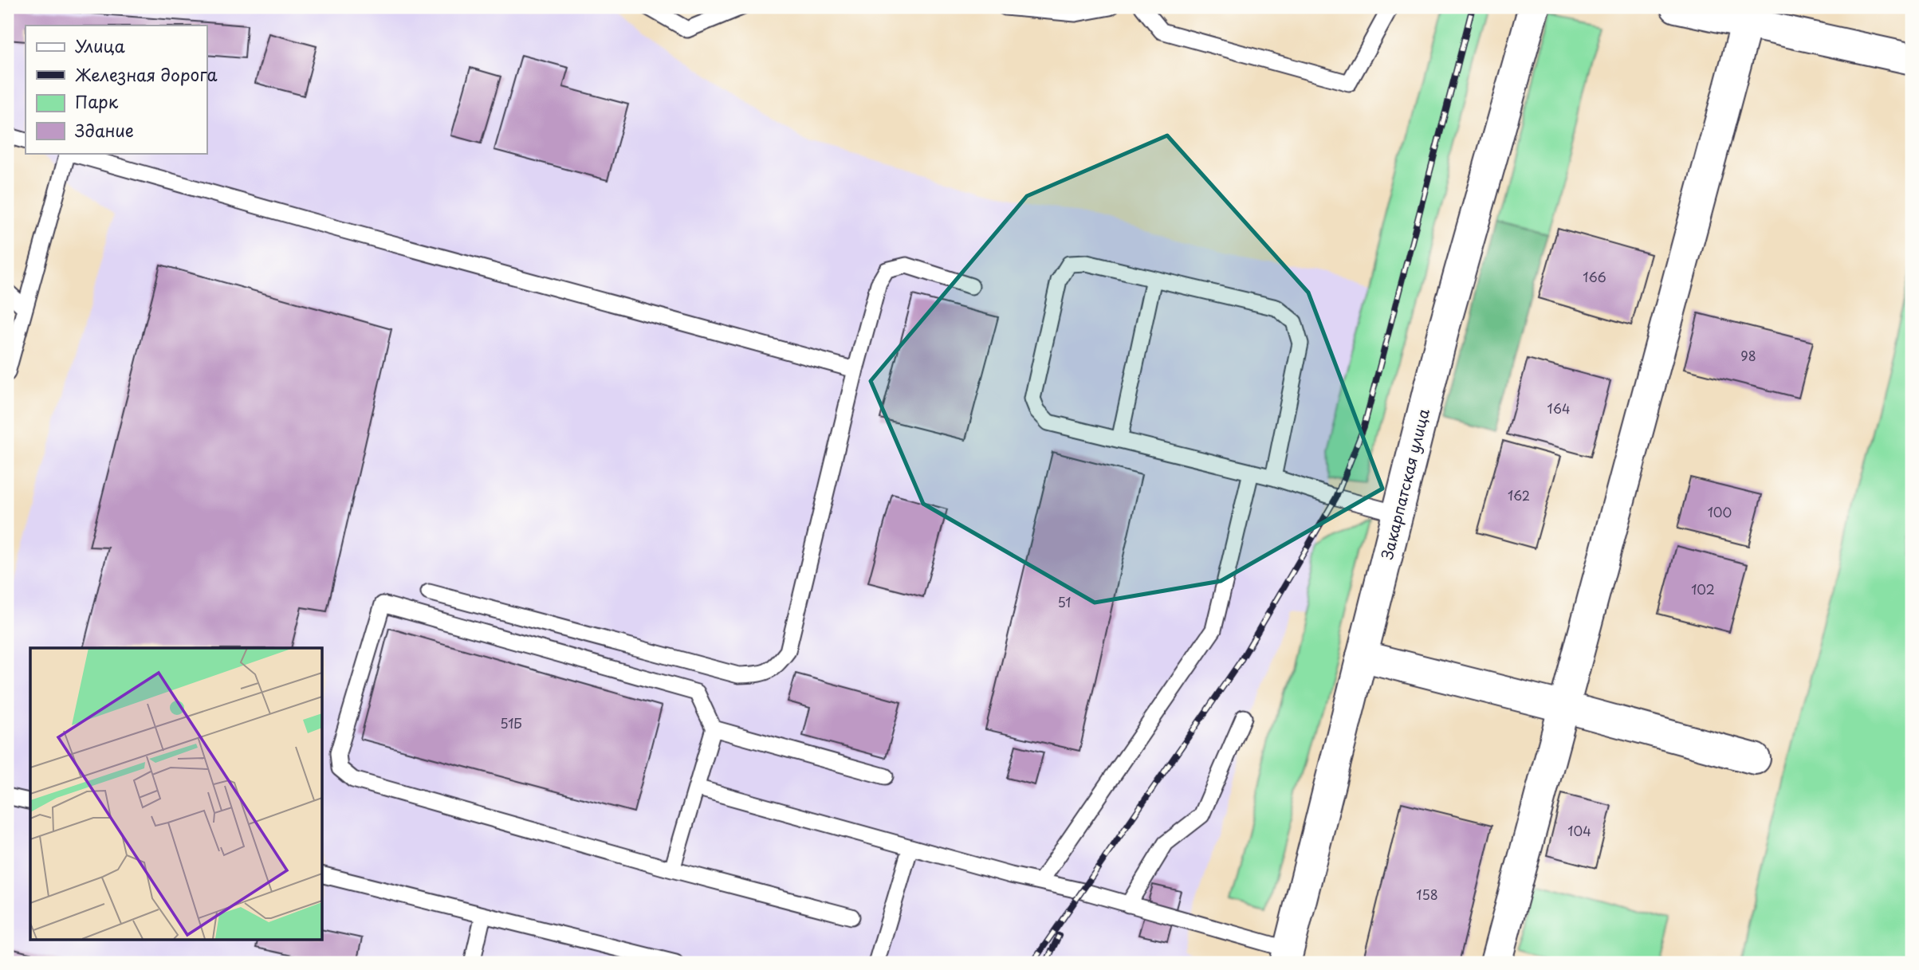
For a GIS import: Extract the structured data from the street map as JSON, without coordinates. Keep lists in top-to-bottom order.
{
  "streets": {
    "street": ["Закарпатская улица"]
  },
  "house_numbers": [
    "166",
    "98",
    "164",
    "162",
    "100",
    "102",
    "51",
    "51Б",
    "104",
    "158"
  ],
  "legend": [
    "Улица",
    "Железная дорога",
    "Парк",
    "Здание"
  ]
}
